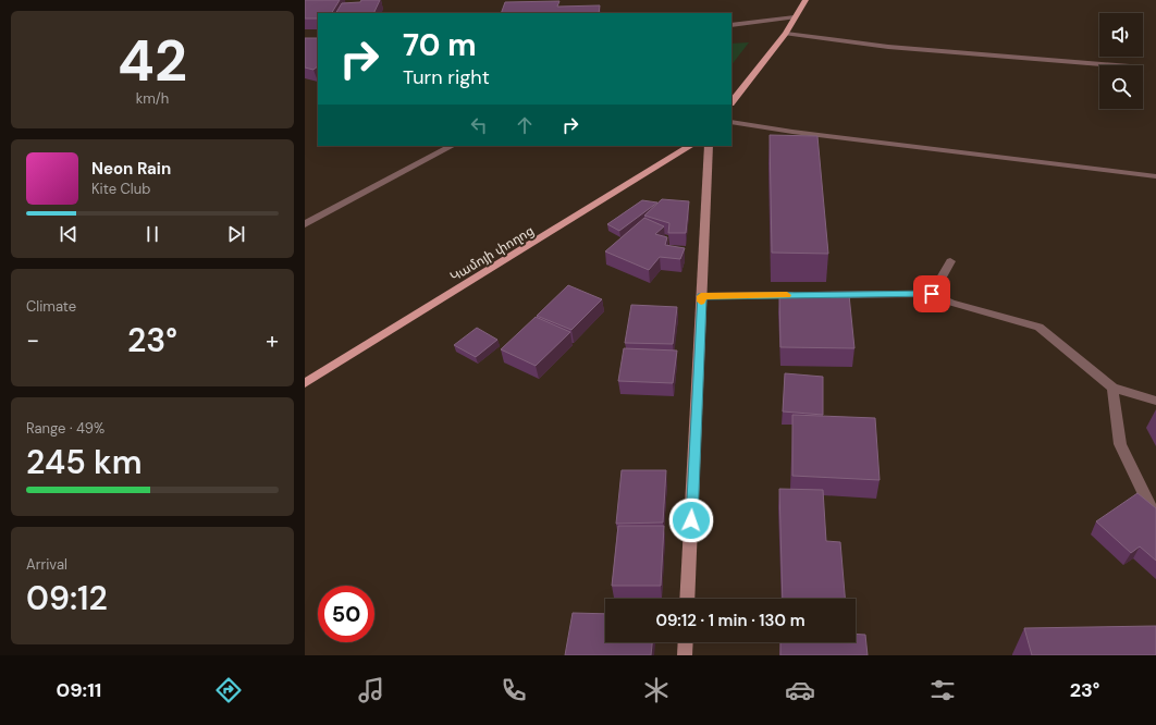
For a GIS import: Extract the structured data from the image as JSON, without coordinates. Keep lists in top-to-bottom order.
{
  "streets": {
    "main road": ["Կամոյի փողոց"]
  },
  "page": {
    "tile": [
      ["42", "km/h"],
      "Climate",
      ["Range · 49%", "245 km"],
      ["Arrival", "09:12"]
    ],
    "turn": ["70 m", "Turn right"],
    "song": ["Neon Rain", "Kite Club"],
    "heat": ["−", "23°", "+"],
    "limit": "50",
    "trip": "09:12 · 1 min · 130 m",
    "tabs": ["09:11", "23°"]
  }
}
